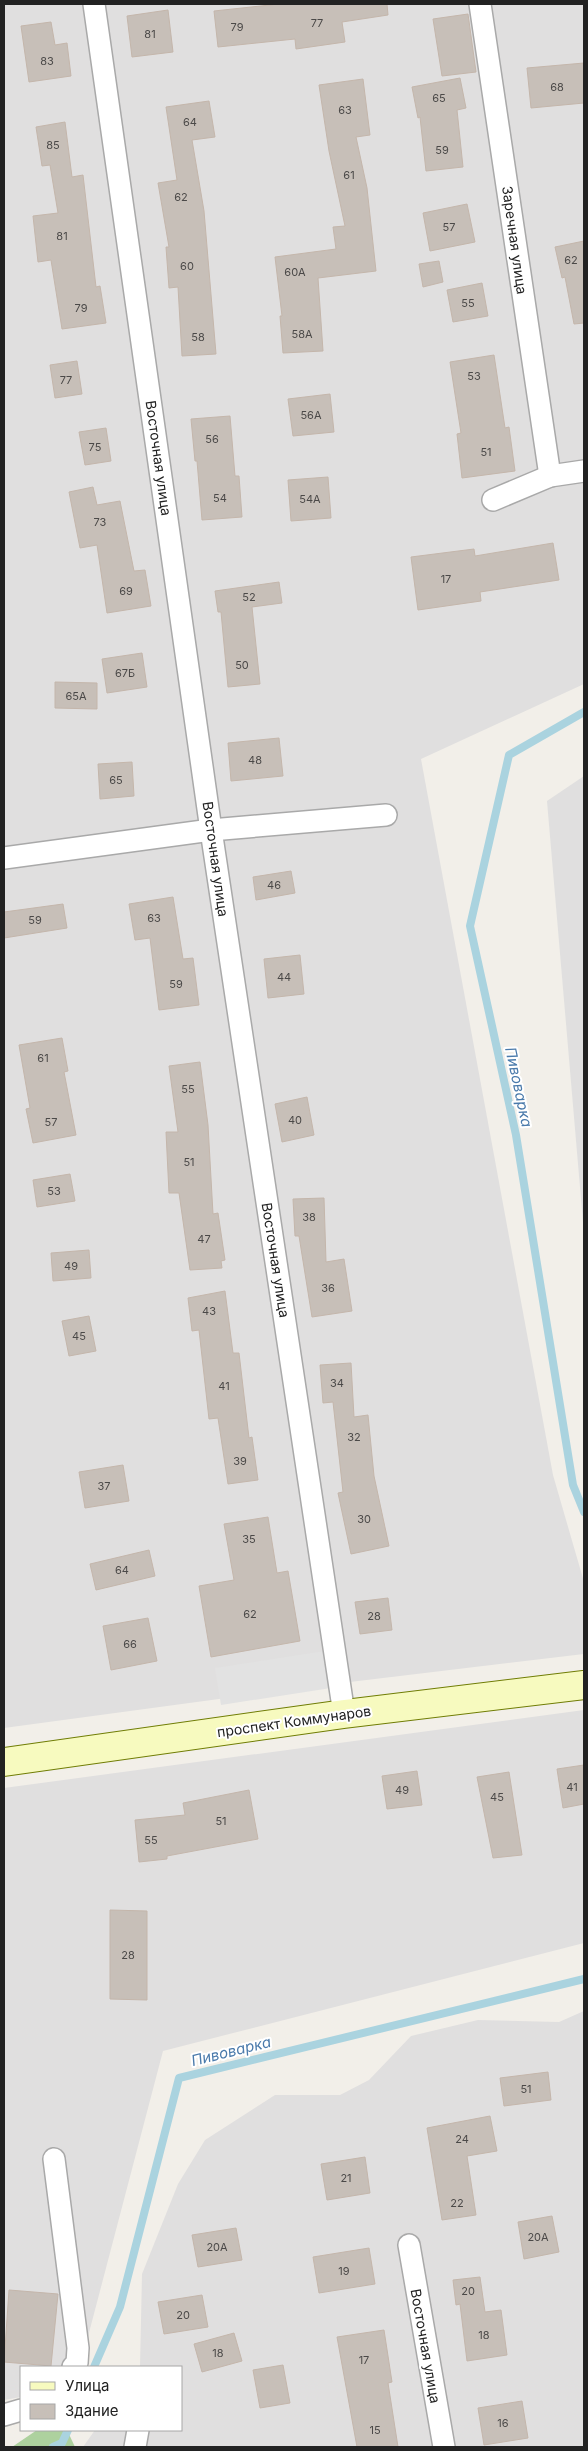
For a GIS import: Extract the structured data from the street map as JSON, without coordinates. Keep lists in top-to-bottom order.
{
  "streets": {
    "street": ["Заречная улица", "Восточная улица", "проспект Коммунаров"]
  },
  "crossings": [
    ["Восточная улица", "проспект Коммунаров"]
  ],
  "water": ["Пивоварка"],
  "house_numbers": [
    "77",
    "79",
    "81",
    "83",
    "68",
    "65",
    "63",
    "64",
    "85",
    "59",
    "61",
    "62",
    "57",
    "81",
    "62",
    "60",
    "60А",
    "55",
    "79",
    "58А",
    "58",
    "53",
    "77",
    "56А",
    "56",
    "75",
    "51",
    "54",
    "54А",
    "73",
    "17",
    "69",
    "52",
    "50",
    "67Б",
    "65А",
    "48",
    "65",
    "46",
    "63",
    "59",
    "44",
    "59",
    "61",
    "55",
    "40",
    "57",
    "51",
    "53",
    "38",
    "47",
    "49",
    "36",
    "43",
    "45",
    "34",
    "41",
    "32",
    "39",
    "37",
    "30",
    "35",
    "64",
    "62",
    "28",
    "66",
    "41",
    "49",
    "45",
    "51",
    "55",
    "28",
    "51",
    "24",
    "21",
    "22",
    "20А",
    "20А",
    "19",
    "20",
    "20",
    "18",
    "18",
    "17",
    "16",
    "15"
  ],
  "legend": ["Улица", "Здание"]
}
